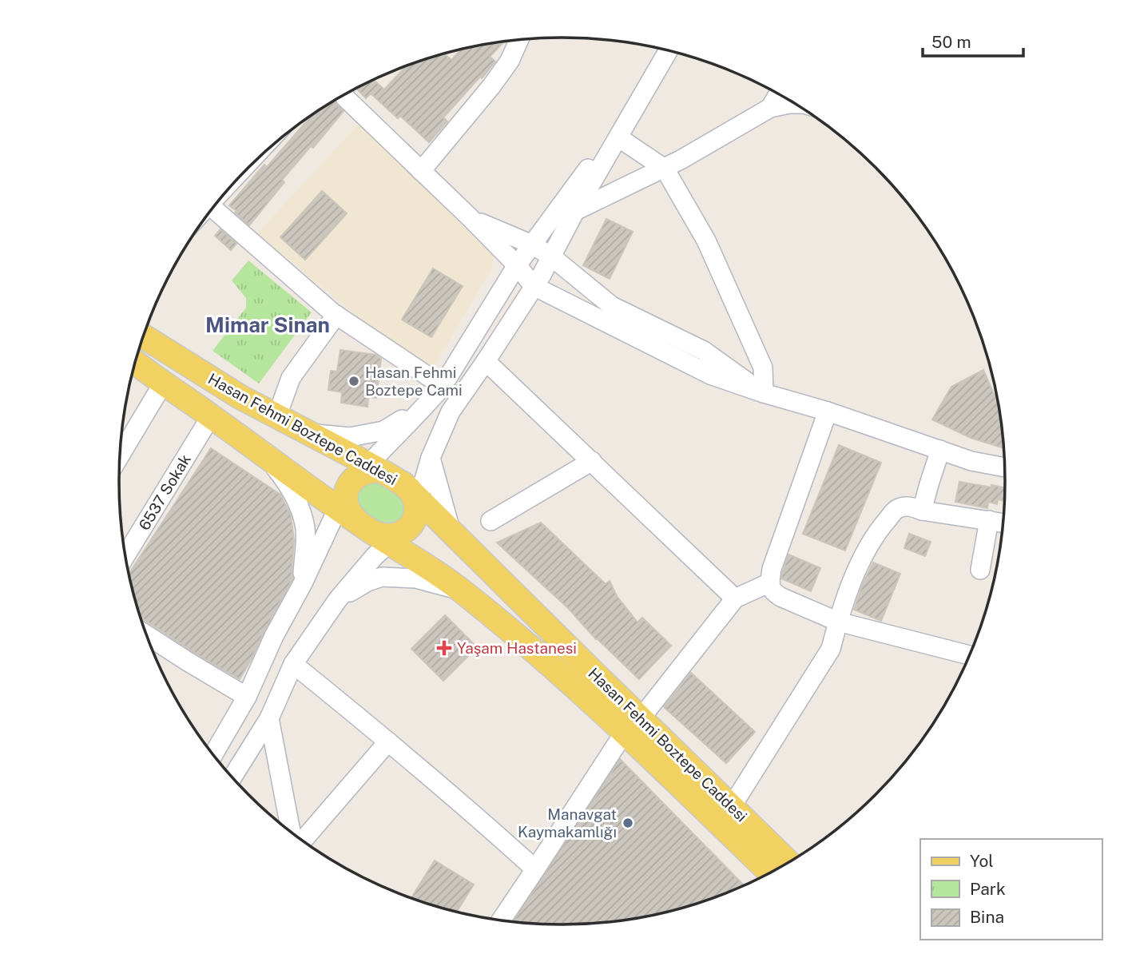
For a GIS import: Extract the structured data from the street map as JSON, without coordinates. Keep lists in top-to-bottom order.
{
  "streets": {
    "main road": ["Hasan Fehmi Boztepe Caddesi"],
    "street": ["6537 Sokak"]
  },
  "crossings": [
    ["Hasan Fehmi Boztepe Caddesi", "6537 Sokak"]
  ],
  "districts": ["Mimar Sinan"],
  "places": {
    "other": ["Hasan Fehmi Boztepe Cami", "Manavgat Kaymakamlığı"],
    "health": ["Yaşam Hastanesi"]
  },
  "legend": ["Yol", "Park", "Bina"],
  "scale_bar": "50 m"
}
